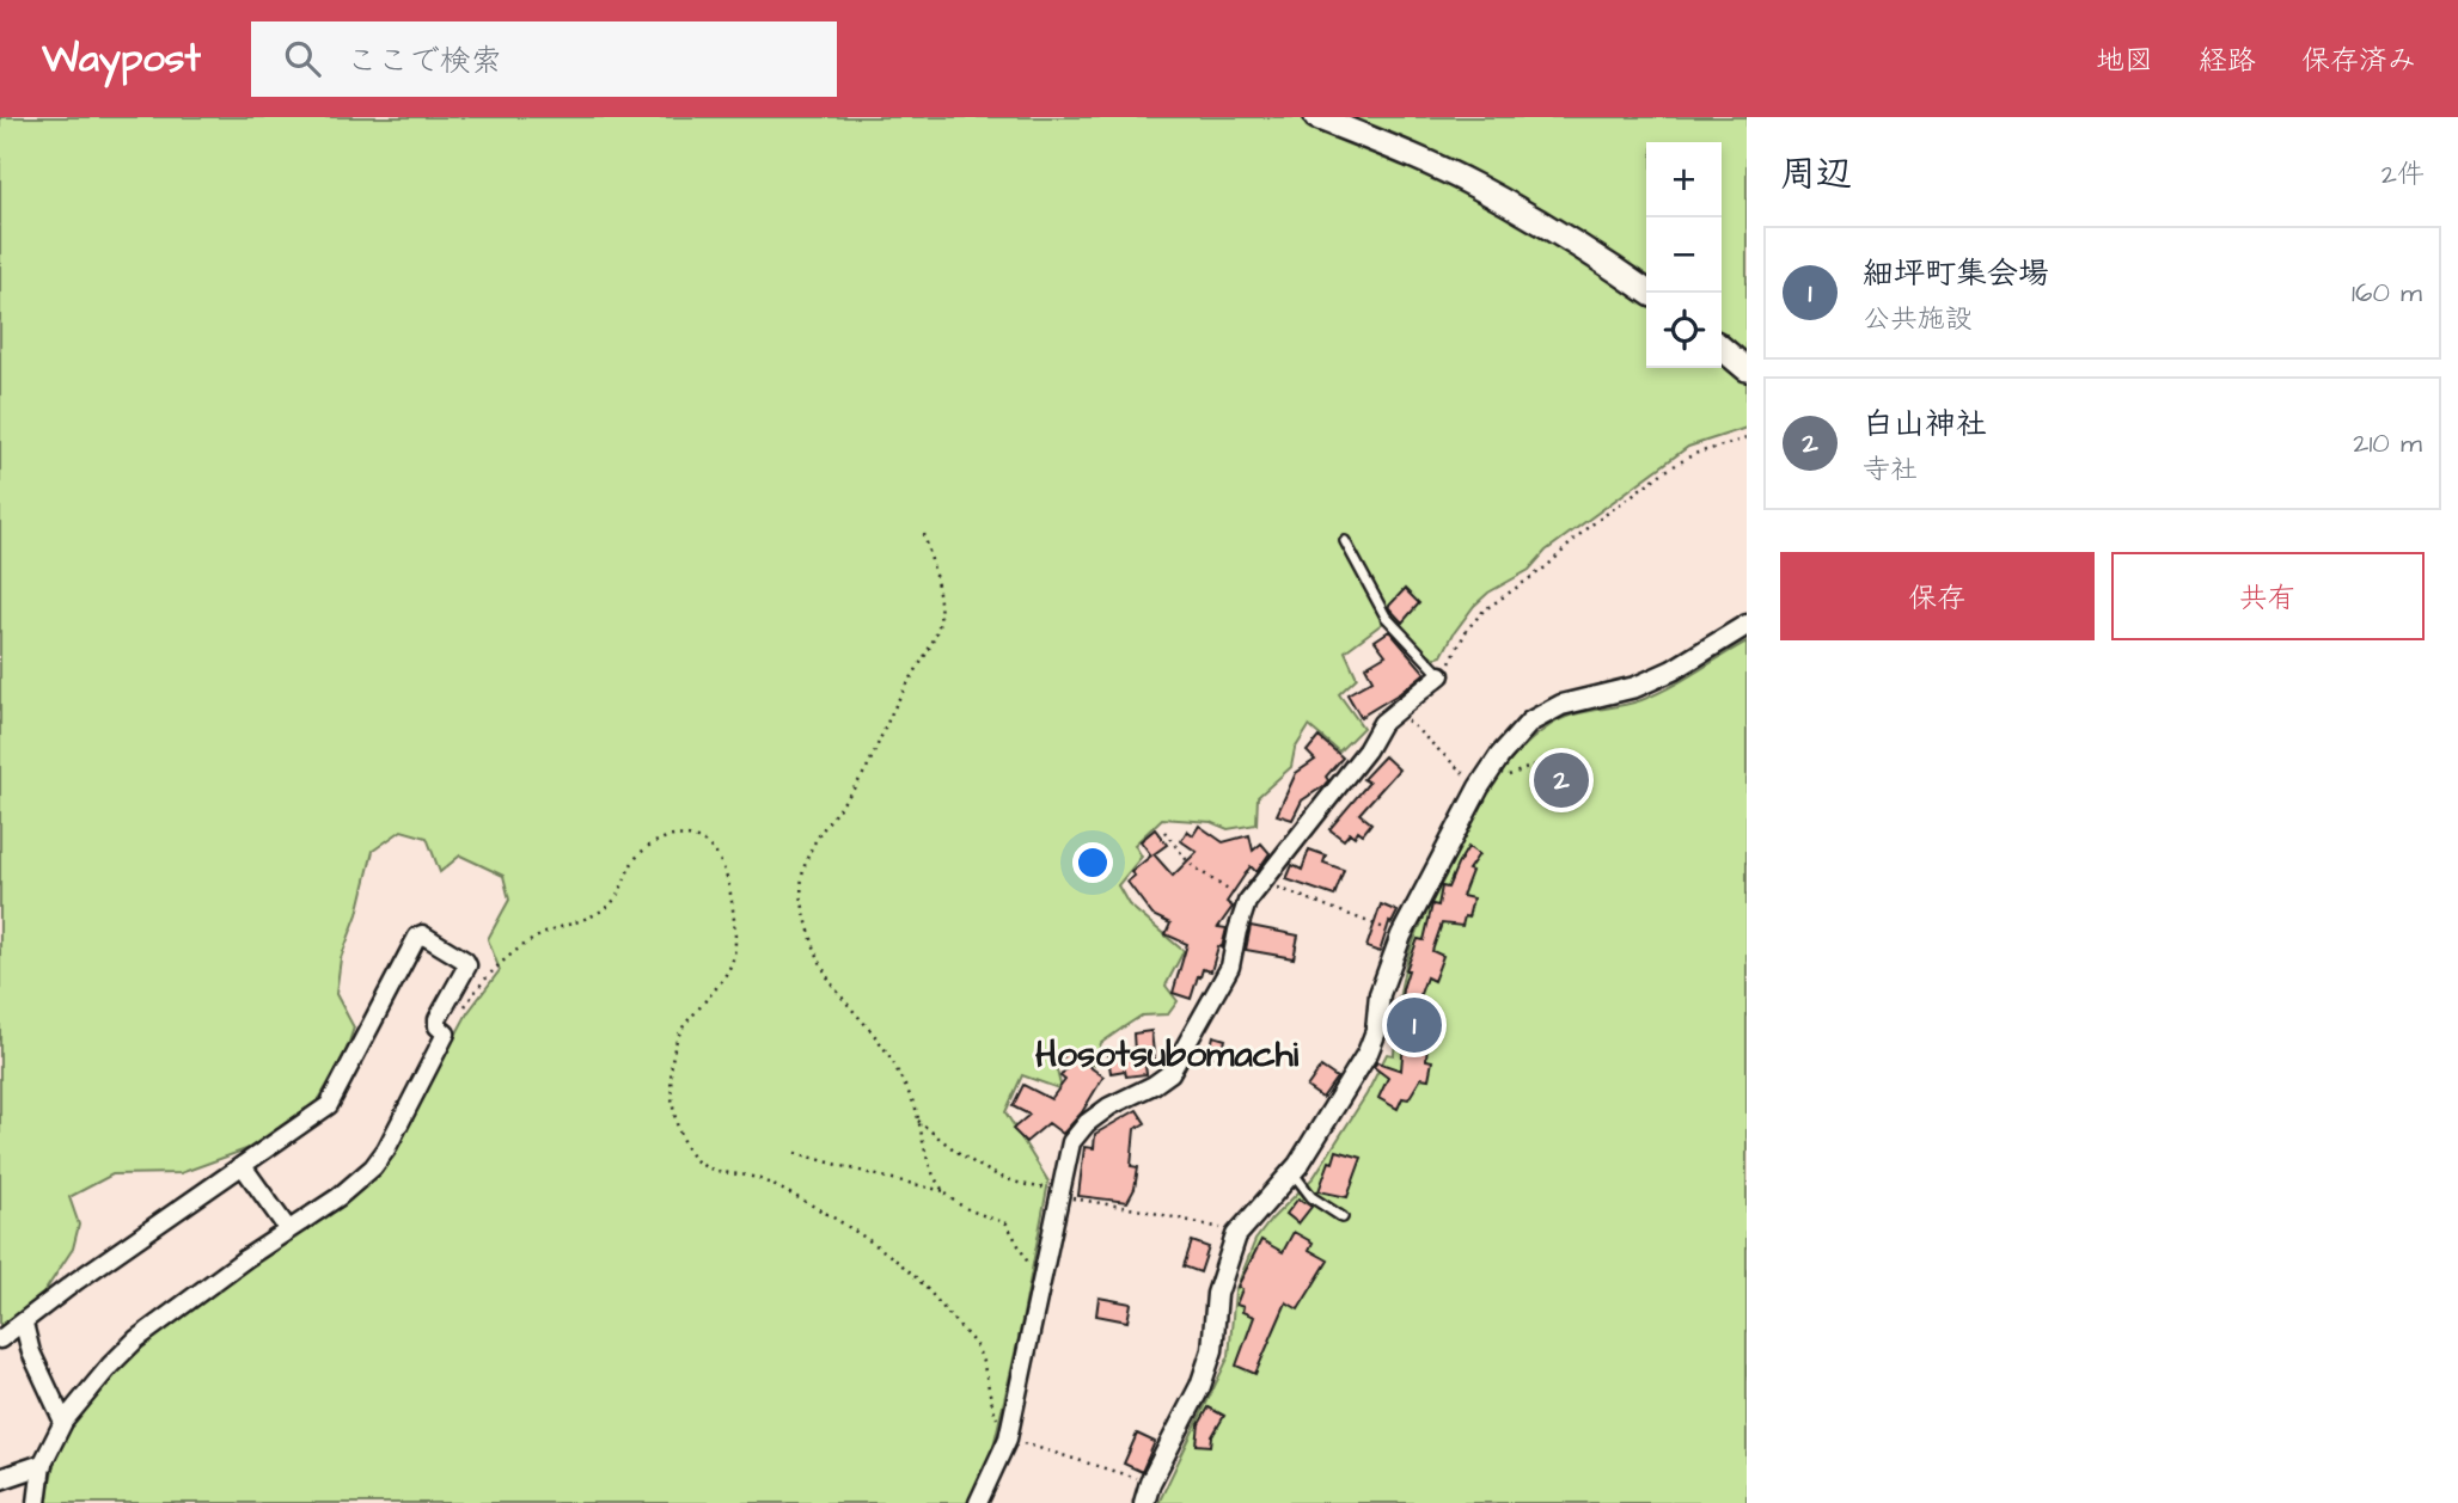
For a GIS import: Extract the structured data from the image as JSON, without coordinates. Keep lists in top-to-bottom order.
{
  "districts": ["Hosotsubomachi"],
  "page": {
    "header": "Waypost",
    "search": "ここで検索",
    "nav": ["地図", "経路", "保存済み"],
    "heading": ["周辺", "2件"],
    "map_buttons": ["+", "−"],
    "list": [
      {
        "mark": "1",
        "name": "細坪町集会場",
        "note": "公共施設",
        "value": "160 m"
      },
      {
        "mark": "2",
        "name": "白山神社",
        "note": "寺社",
        "value": "210 m"
      }
    ],
    "buttons": ["保存", "共有"],
    "pins": ["2", "1"]
  }
}
